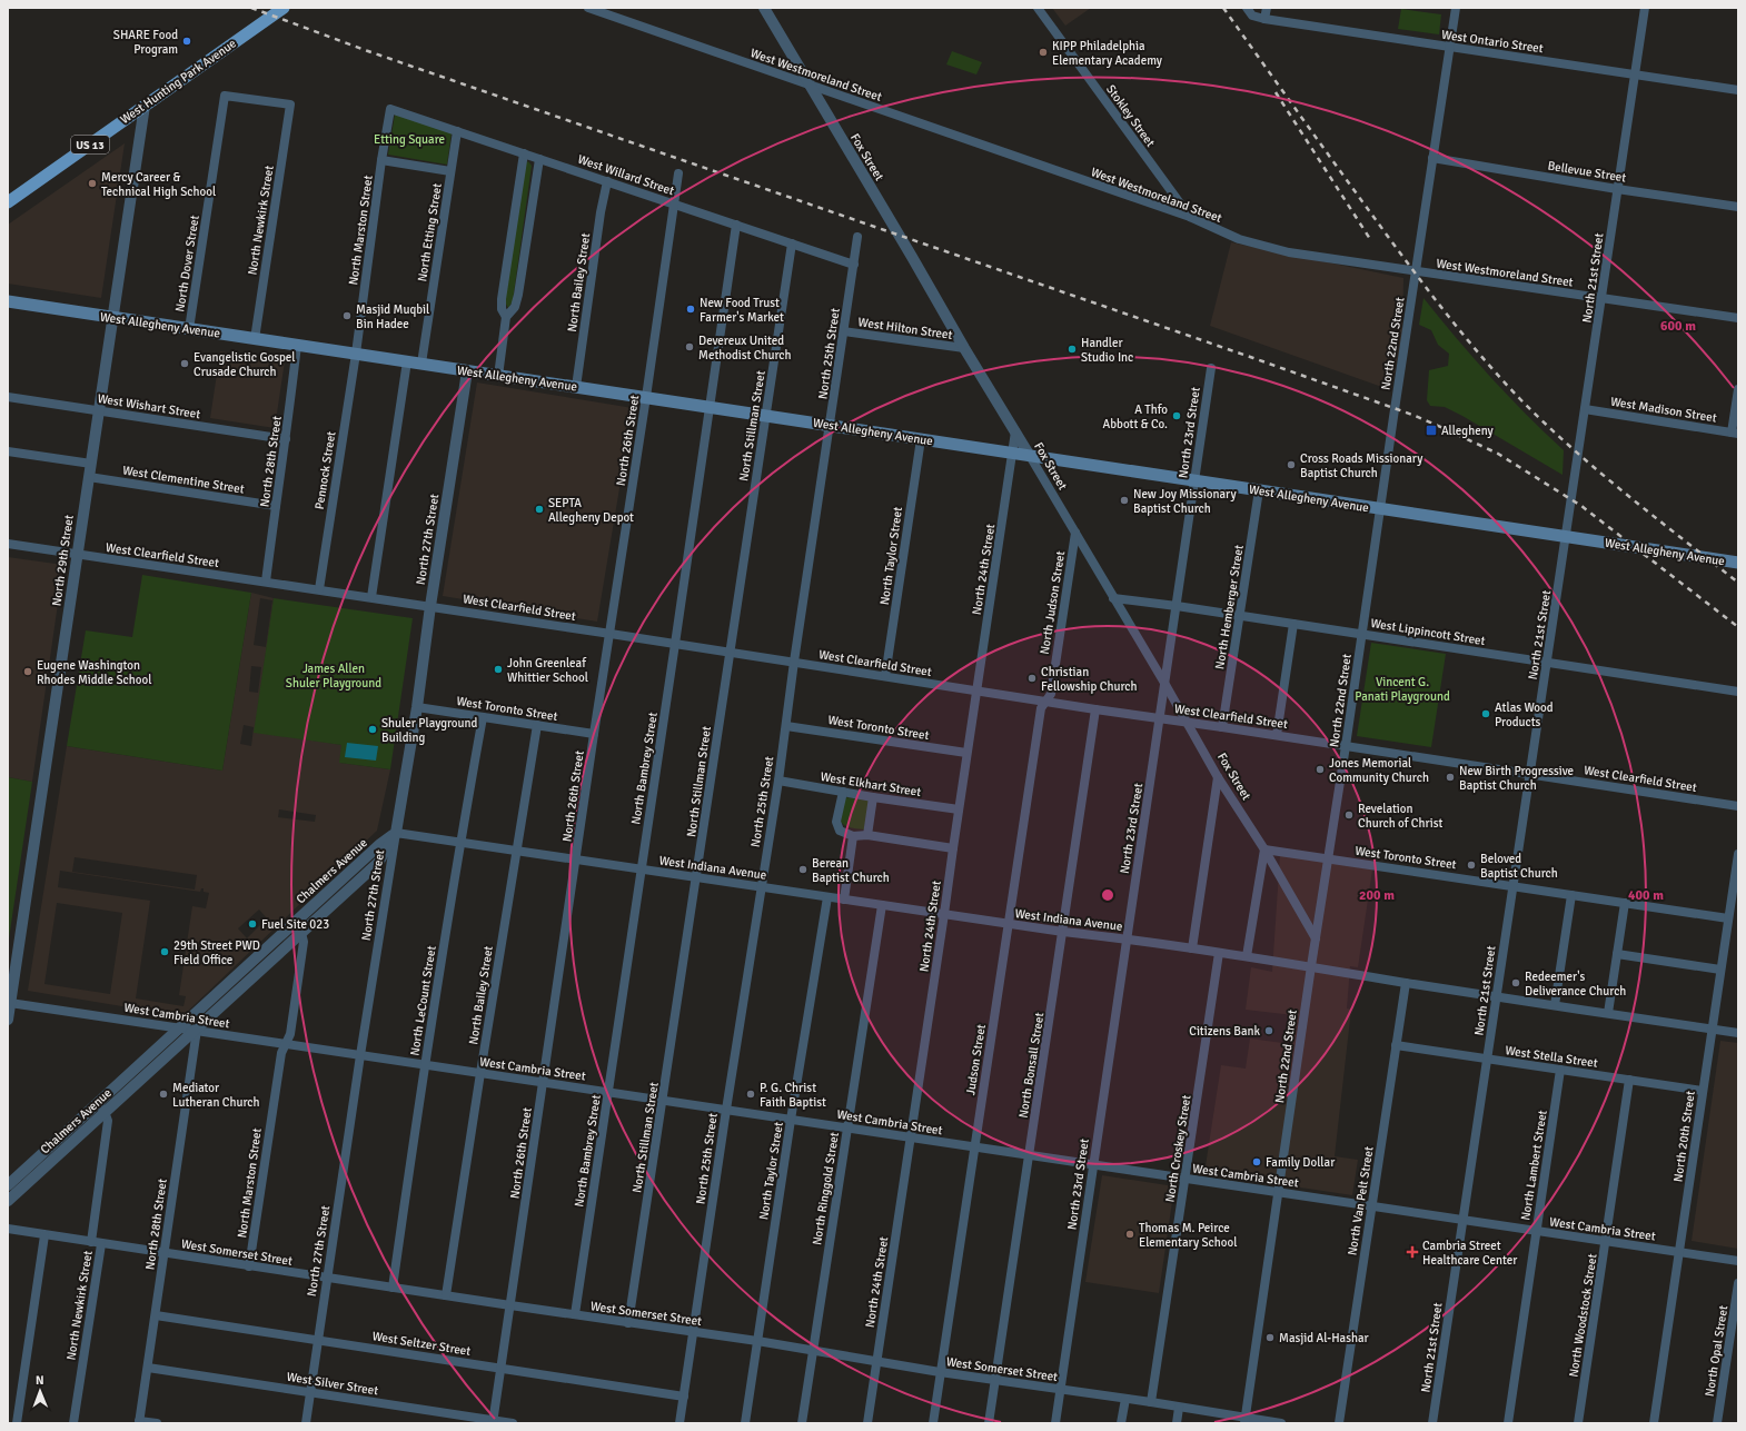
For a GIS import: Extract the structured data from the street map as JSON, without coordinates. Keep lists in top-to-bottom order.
{
  "streets": {
    "main road": ["West Hunting Park Avenue", "US 13", "West Allegheny Avenue"],
    "street": [
      "West Ontario Street",
      "West Westmoreland Street",
      "Stokley Street",
      "Fox Street",
      "Bellevue Street",
      "West Willard Street",
      "North Newkirk Street",
      "North Marston Street",
      "North Etting Street",
      "North Dover Street",
      "North 21st Street",
      "North Bailey Street",
      "West Hilton Street",
      "North 22nd Street",
      "North 25th Street",
      "West Wishart Street",
      "West Madison Street",
      "North Stillman Street",
      "North 23rd Street",
      "North 26th Street",
      "North 28th Street",
      "Pennock Street",
      "West Clementine Street",
      "North 27th Street",
      "West Clearfield Street",
      "North Taylor Street",
      "North 29th Street",
      "North 24th Street",
      "North Judson Street",
      "North Hemberger Street",
      "West Lippincott Street",
      "West Toronto Street",
      "North Bambrey Street",
      "West Elkhart Street",
      "West Indiana Avenue",
      "Chalmers Avenue",
      "North LeCount Street",
      "West Cambria Street",
      "West Stella Street",
      "Judson Street",
      "North Bonsall Street",
      "North 20th Street",
      "North Croskey Street",
      "North Lambert Street",
      "North Ringgold Street",
      "North Van Pelt Street",
      "West Somerset Street",
      "North Woodstock Street",
      "West Seltzer Street",
      "North Opal Street",
      "West Silver Street"
    ]
  },
  "crossings": [
    ["West Ontario Street", "North 21st Street"],
    ["West Ontario Street", "North 22nd Street"],
    ["West Westmoreland Street", "Stokley Street"],
    ["West Westmoreland Street", "Fox Street"],
    ["West Westmoreland Street", "North 21st Street"],
    ["West Westmoreland Street", "North 22nd Street"],
    ["West Hunting Park Avenue", "North 29th Street"],
    ["Fox Street", "West Allegheny Avenue"],
    ["Fox Street", "West Hilton Street"],
    ["Fox Street", "North 22nd Street"],
    ["Fox Street", "North 23rd Street"],
    ["Fox Street", "West Clearfield Street"],
    ["Fox Street", "North 24th Street"],
    ["Fox Street", "North Judson Street"],
    ["Fox Street", "West Lippincott Street"],
    ["Fox Street", "West Toronto Street"],
    ["Bellevue Street", "North 21st Street"],
    ["Bellevue Street", "North 22nd Street"],
    ["West Willard Street", "North Marston Street"],
    ["West Willard Street", "North Etting Street"],
    ["West Willard Street", "North Bailey Street"],
    ["West Willard Street", "North 25th Street"],
    ["West Willard Street", "North Stillman Street"],
    ["West Willard Street", "North 26th Street"],
    ["West Willard Street", "North Bambrey Street"],
    ["North Newkirk Street", "North Dover Street"],
    ["North Newkirk Street", "West Allegheny Avenue"],
    ["North Newkirk Street", "Chalmers Avenue"],
    ["North Newkirk Street", "West Somerset Street"],
    ["North Marston Street", "West Allegheny Avenue"],
    ["North Marston Street", "Pennock Street"],
    ["North Marston Street", "Chalmers Avenue"],
    ["North Marston Street", "West Cambria Street"],
    ["North Marston Street", "West Somerset Street"],
    ["North Etting Street", "West Allegheny Avenue"],
    ["North Dover Street", "West Allegheny Avenue"],
    ["North 21st Street", "West Allegheny Avenue"],
    ["North 21st Street", "West Madison Street"],
    ["North 21st Street", "West Clearfield Street"],
    ["North 21st Street", "West Lippincott Street"],
    ["North 21st Street", "West Toronto Street"],
    ["North 21st Street", "West Indiana Avenue"],
    ["North 21st Street", "West Cambria Street"],
    ["North 21st Street", "West Stella Street"],
    ["North Bailey Street", "West Allegheny Avenue"],
    ["North Bailey Street", "West Toronto Street"],
    ["North Bailey Street", "West Indiana Avenue"],
    ["North Bailey Street", "West Cambria Street"],
    ["North Bailey Street", "West Somerset Street"],
    ["West Allegheny Avenue", "North 22nd Street"],
    ["West Allegheny Avenue", "North 25th Street"],
    ["West Allegheny Avenue", "North Stillman Street"],
    ["West Allegheny Avenue", "North 23rd Street"],
    ["West Allegheny Avenue", "North 26th Street"],
    ["West Allegheny Avenue", "North 28th Street"],
    ["West Allegheny Avenue", "Pennock Street"],
    ["West Allegheny Avenue", "North 27th Street"],
    ["West Allegheny Avenue", "North Taylor Street"],
    ["West Allegheny Avenue", "North 29th Street"],
    ["West Allegheny Avenue", "North 24th Street"],
    ["West Allegheny Avenue", "North Hemberger Street"],
    ["West Allegheny Avenue", "North Bambrey Street"],
    ["West Hilton Street", "North 25th Street"],
    ["North 22nd Street", "West Clearfield Street"],
    ["North 22nd Street", "West Lippincott Street"],
    ["North 22nd Street", "West Toronto Street"],
    ["North 22nd Street", "West Indiana Avenue"],
    ["North 22nd Street", "West Cambria Street"],
    ["North 22nd Street", "West Somerset Street"],
    ["North 25th Street", "West Clearfield Street"],
    ["North 25th Street", "West Toronto Street"],
    ["North 25th Street", "West Elkhart Street"],
    ["North 25th Street", "West Indiana Avenue"],
    ["North 25th Street", "West Cambria Street"],
    ["North 25th Street", "West Somerset Street"],
    ["North 25th Street", "West Seltzer Street"],
    ["West Wishart Street", "North 28th Street"],
    ["West Wishart Street", "North 29th Street"],
    ["North Stillman Street", "West Clearfield Street"],
    ["North Stillman Street", "West Indiana Avenue"],
    ["North Stillman Street", "West Cambria Street"],
    ["North Stillman Street", "West Somerset Street"],
    ["North 23rd Street", "West Clearfield Street"],
    ["North 23rd Street", "West Lippincott Street"],
    ["North 23rd Street", "West Indiana Avenue"],
    ["North 23rd Street", "West Cambria Street"],
    ["North 23rd Street", "West Somerset Street"],
    ["North 26th Street", "West Clearfield Street"],
    ["North 26th Street", "West Toronto Street"],
    ["North 26th Street", "West Indiana Avenue"],
    ["North 26th Street", "West Cambria Street"],
    ["North 26th Street", "West Somerset Street"],
    ["North 26th Street", "West Seltzer Street"],
    ["North 26th Street", "West Silver Street"],
    ["North 28th Street", "West Clementine Street"],
    ["North 28th Street", "West Clearfield Street"],
    ["North 28th Street", "Chalmers Avenue"],
    ["North 28th Street", "West Cambria Street"],
    ["North 28th Street", "West Somerset Street"],
    ["North 28th Street", "West Seltzer Street"],
    ["North 28th Street", "West Silver Street"],
    ["Pennock Street", "West Clearfield Street"],
    ["West Clementine Street", "North 29th Street"],
    ["North 27th Street", "West Clearfield Street"],
    ["North 27th Street", "West Toronto Street"],
    ["North 27th Street", "West Indiana Avenue"],
    ["North 27th Street", "Chalmers Avenue"],
    ["North 27th Street", "West Cambria Street"],
    ["North 27th Street", "West Somerset Street"],
    ["North 27th Street", "West Seltzer Street"],
    ["North 27th Street", "West Silver Street"],
    ["West Clearfield Street", "North Taylor Street"],
    ["West Clearfield Street", "North 29th Street"],
    ["West Clearfield Street", "North 24th Street"],
    ["West Clearfield Street", "North Judson Street"],
    ["West Clearfield Street", "North Hemberger Street"],
    ["West Clearfield Street", "North Bambrey Street"],
    ["West Clearfield Street", "Judson Street"],
    ["West Clearfield Street", "North Bonsall Street"],
    ["North Taylor Street", "West Indiana Avenue"],
    ["North Taylor Street", "West Cambria Street"],
    ["North Taylor Street", "West Somerset Street"],
    ["North 29th Street", "West Cambria Street"],
    ["North 24th Street", "West Toronto Street"],
    ["North 24th Street", "West Elkhart Street"],
    ["North 24th Street", "West Indiana Avenue"],
    ["North 24th Street", "West Cambria Street"],
    ["North 24th Street", "West Somerset Street"],
    ["North Judson Street", "Judson Street"],
    ["North Hemberger Street", "West Lippincott Street"],
    ["West Toronto Street", "North LeCount Street"],
    ["West Toronto Street", "North 20th Street"],
    ["North Bambrey Street", "West Indiana Avenue"],
    ["North Bambrey Street", "West Cambria Street"],
    ["North Bambrey Street", "West Somerset Street"],
    ["West Indiana Avenue", "Chalmers Avenue"],
    ["West Indiana Avenue", "North LeCount Street"],
    ["West Indiana Avenue", "Judson Street"],
    ["West Indiana Avenue", "North Bonsall Street"],
    ["West Indiana Avenue", "North 20th Street"],
    ["West Indiana Avenue", "North Croskey Street"],
    ["West Indiana Avenue", "North Ringgold Street"],
    ["West Indiana Avenue", "North Van Pelt Street"],
    ["Chalmers Avenue", "West Cambria Street"],
    ["North LeCount Street", "West Cambria Street"],
    ["North LeCount Street", "West Somerset Street"],
    ["West Cambria Street", "Judson Street"],
    ["West Cambria Street", "North Bonsall Street"],
    ["West Cambria Street", "North 20th Street"],
    ["West Cambria Street", "North Croskey Street"],
    ["West Cambria Street", "North Lambert Street"],
    ["West Cambria Street", "North Ringgold Street"],
    ["West Cambria Street", "North Van Pelt Street"],
    ["West Cambria Street", "North Woodstock Street"],
    ["West Stella Street", "North 20th Street"],
    ["West Stella Street", "North Lambert Street"],
    ["West Stella Street", "North Van Pelt Street"],
    ["West Stella Street", "North Woodstock Street"],
    ["Judson Street", "West Somerset Street"],
    ["North Bonsall Street", "West Somerset Street"],
    ["North Croskey Street", "West Somerset Street"],
    ["North Ringgold Street", "West Somerset Street"]
  ],
  "parks": ["Etting Square", "James Allen Shuler Playground", "Vincent G. Panati Playground"],
  "places": {
    "other": [
      "SHARE Food Program",
      "KIPP Philadelphia Elementary Academy",
      "Mercy Career & Technical High School",
      "New Food Trust Farmer's Market",
      "Masjid Muqbil Bin Hadee",
      "Devereux United Methodist Church",
      "Handler Studio Inc",
      "Evangelistic Gospel Crusade Church",
      "A Thfo Abbott & Co.",
      "Cross Roads Missionary Baptist Church",
      "New Joy Missionary Baptist Church",
      "SEPTA Allegheny Depot",
      "John Greenleaf Whittier School",
      "Eugene Washington Rhodes Middle School",
      "Christian Fellowship Church",
      "Atlas Wood Products",
      "Shuler Playground Building",
      "Jones Memorial Community Church",
      "New Birth Progressive Baptist Church",
      "Revelation Church of Christ",
      "Beloved Baptist Church",
      "Berean Baptist Church",
      "Fuel Site 023",
      "29th Street PWD Field Office",
      "Redeemer's Deliverance Church",
      "Citizens Bank",
      "Mediator Lutheran Church",
      "P. G. Christ Faith Baptist",
      "Family Dollar",
      "Thomas M. Peirce Elementary School",
      "Masjid Al-Hashar"
    ],
    "transit": ["Allegheny"],
    "health": ["Cambria Street Healthcare Center"]
  },
  "north": "top",
  "rings": ["600 m", "200 m", "400 m"]
}
